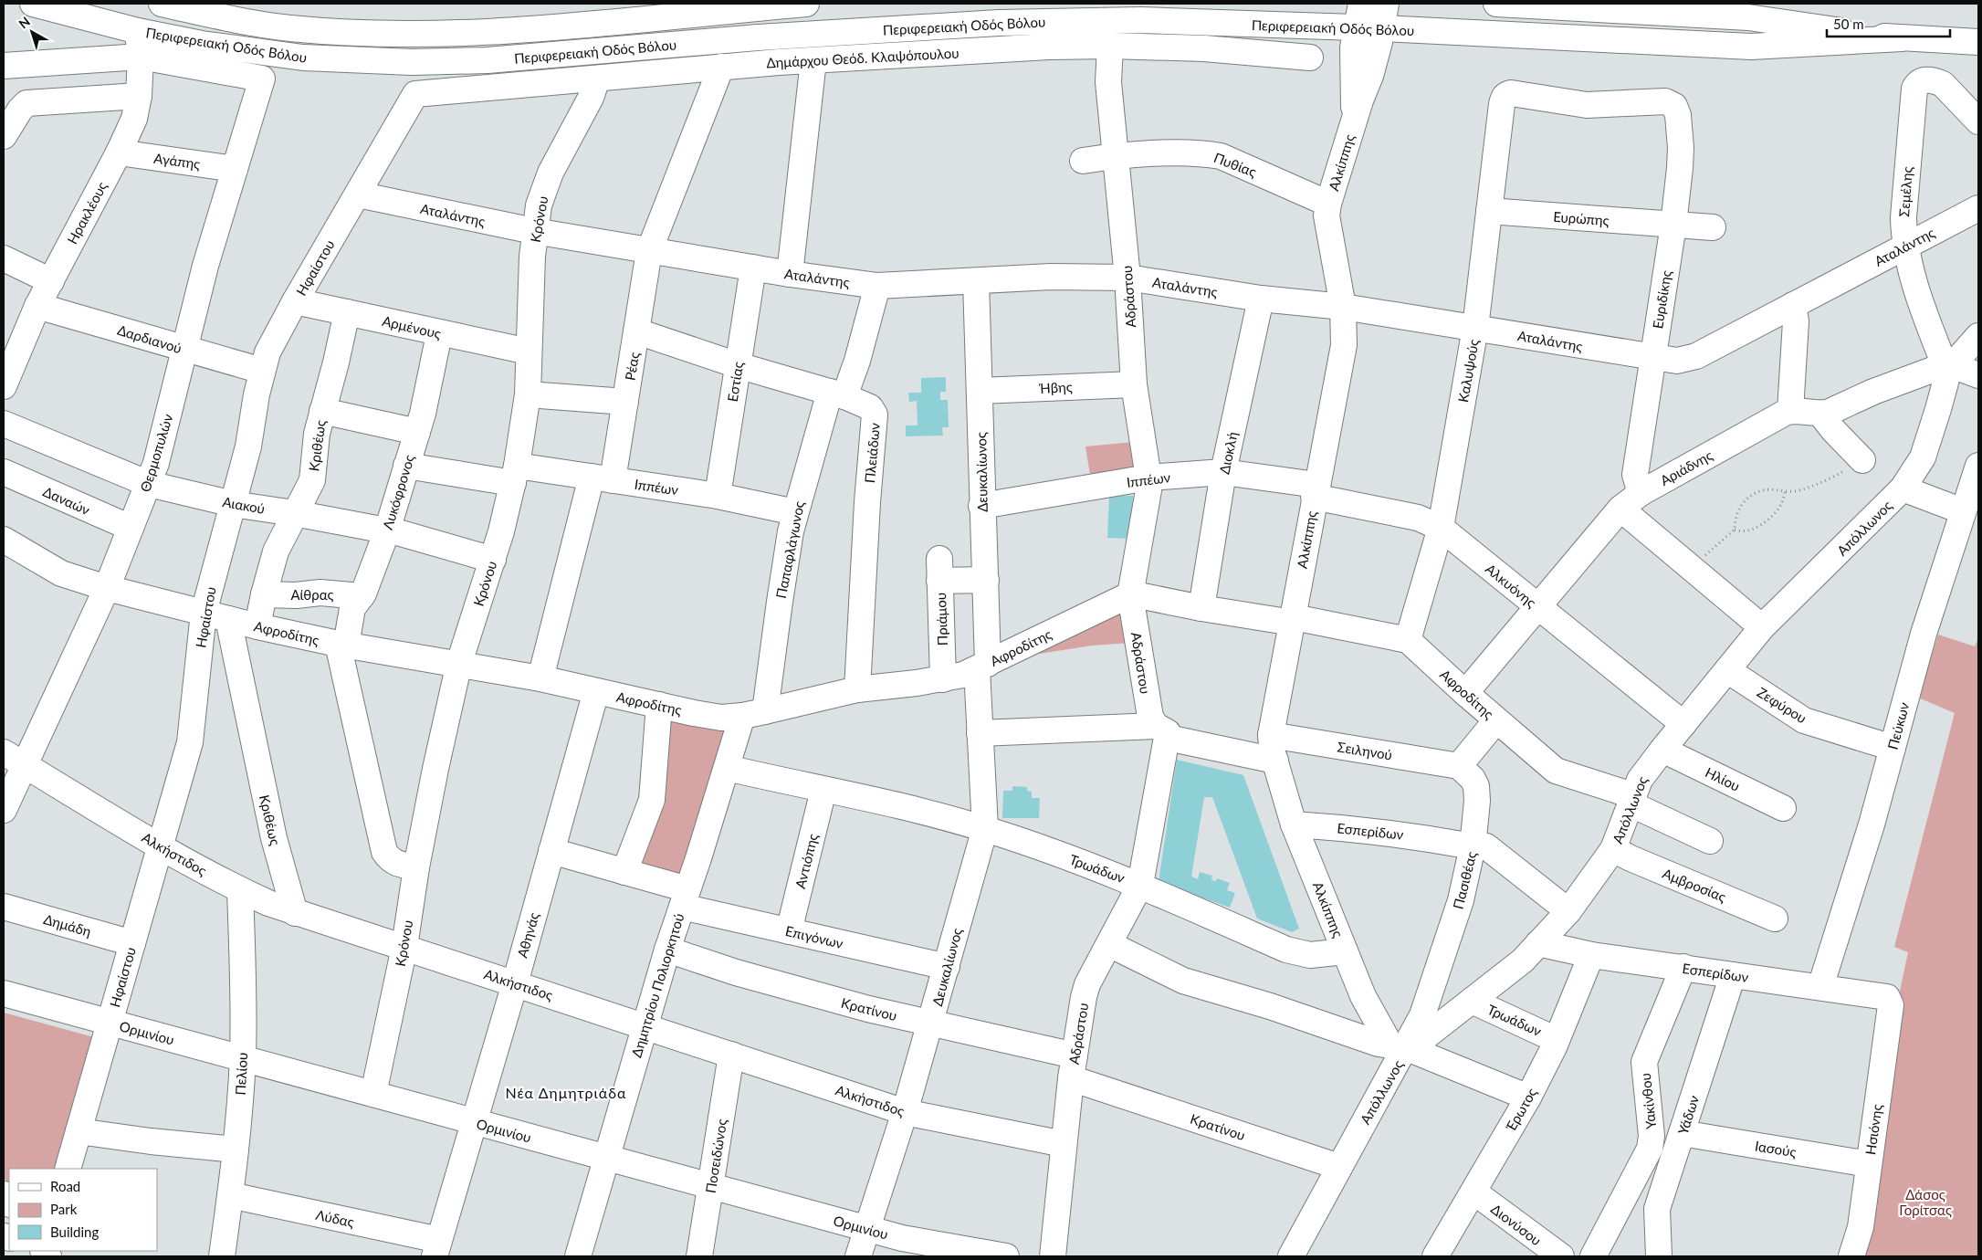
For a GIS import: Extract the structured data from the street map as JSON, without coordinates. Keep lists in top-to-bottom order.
{
  "streets": {
    "street": [
      "Περιφερειακή Οδός Βόλου",
      "Δημάρχου Θεόδ. Κλαψόπουλου",
      "Αγάπης",
      "Αλκίππης",
      "Πυθίας",
      "Σεμέλης",
      "Ηρακλέους",
      "Αταλάντης",
      "Ευρώπης",
      "Κρόνου",
      "Ηφαίστου",
      "Αδράστου",
      "Ευριδίκης",
      "Αρμένους",
      "Δαρδιανού",
      "Ρέας",
      "Καλυψούς",
      "Εστίας",
      "Ήβης",
      "Κριθέως",
      "Θερμοπυλών",
      "Πλειάδων",
      "Διοκλή",
      "Αριάδνης",
      "Δευκαλίωνος",
      "Ιππέων",
      "Λυκόφρoνος",
      "Δαναών",
      "Αιακού",
      "Απόλλωνος",
      "Παπαφλάγωνος",
      "Αλκυόνης",
      "Αίθρας",
      "Πριάμου",
      "Αφροδίτης",
      "Ζεφύρου",
      "Πεύκων",
      "Σειληνού",
      "Ηλίου",
      "Εσπερίδων",
      "Αλκήστιδος",
      "Αντιόπης",
      "Τρωάδων",
      "Πασιθέας",
      "Αμβροσίας",
      "Δημάδη",
      "Αθηνάς",
      "Επιγόνων",
      "Δημητρίου Πολιορκητού",
      "Κρατίνου",
      "Ορμινίου",
      "Πελίου",
      "Υακίνθου",
      "Έρωτος",
      "Υάδων",
      "Ησιόνης",
      "Ιασούς",
      "Ποσειδώνος",
      "Λύδας",
      "Διονύσου"
    ]
  },
  "crossings": [
    ["Περιφερειακή Οδός Βόλου", "Ηρακλέους"],
    ["Δημάρχου Θεόδ. Κλαψόπουλου", "Κρόνου"],
    ["Δημάρχου Θεόδ. Κλαψόπουλου", "Ηφαίστου"],
    ["Δημάρχου Θεόδ. Κλαψόπουλου", "Αδράστου"],
    ["Δημάρχου Θεόδ. Κλαψόπουλου", "Ρέας"],
    ["Αγάπης", "Ηρακλέους"],
    ["Αγάπης", "Θερμοπυλών"],
    ["Αλκίππης", "Πυθίας"],
    ["Αλκίππης", "Αταλάντης"],
    ["Αλκίππης", "Ιππέων"],
    ["Αλκίππης", "Αλκυόνης"],
    ["Αλκίππης", "Σειληνού"],
    ["Αλκίππης", "Εσπερίδων"],
    ["Αλκίππης", "Τρωάδων"],
    ["Πυθίας", "Αδράστου"],
    ["Σεμέλης", "Αταλάντης"],
    ["Σεμέλης", "Αριάδνης"],
    ["Σεμέλης", "Απόλλωνος"],
    ["Ηρακλέους", "Δαρδιανού"],
    ["Ηρακλέους", "Θερμοπυλών"],
    ["Αταλάντης", "Κρόνου"],
    ["Αταλάντης", "Ηφαίστου"],
    ["Αταλάντης", "Αδράστου"],
    ["Αταλάντης", "Ευριδίκης"],
    ["Αταλάντης", "Ρέας"],
    ["Αταλάντης", "Καλυψούς"],
    ["Αταλάντης", "Εστίας"],
    ["Αταλάντης", "Διοκλή"],
    ["Αταλάντης", "Δευκαλίωνος"],
    ["Αταλάντης", "Παπαφλάγωνος"],
    ["Ευρώπης", "Ευριδίκης"],
    ["Ευρώπης", "Καλυψούς"],
    ["Κρόνου", "Αρμένους"],
    ["Κρόνου", "Ιππέων"],
    ["Κρόνου", "Λυκόφρoνος"],
    ["Κρόνου", "Αιακού"],
    ["Κρόνου", "Αφροδίτης"],
    ["Κρόνου", "Αλκήστιδος"],
    ["Κρόνου", "Ορμινίου"],
    ["Ηφαίστου", "Αρμένους"],
    ["Ηφαίστου", "Δαρδιανού"],
    ["Ηφαίστου", "Αιακού"],
    ["Ηφαίστου", "Αφροδίτης"],
    ["Ηφαίστου", "Αλκήστιδος"],
    ["Ηφαίστου", "Δημάδη"],
    ["Ηφαίστου", "Ορμινίου"],
    ["Αδράστου", "Ήβης"],
    ["Αδράστου", "Ιππέων"],
    ["Αδράστου", "Αφροδίτης"],
    ["Αδράστου", "Αλκήστιδος"],
    ["Αδράστου", "Τρωάδων"],
    ["Αδράστου", "Κρατίνου"],
    ["Ευριδίκης", "Καλυψούς"],
    ["Ευριδίκης", "Αριάδνης"],
    ["Αρμένους", "Κριθέως"],
    ["Αρμένους", "Λυκόφρoνος"],
    ["Δαρδιανού", "Θερμοπυλών"],
    ["Ρέας", "Πλειάδων"],
    ["Ρέας", "Ιππέων"],
    ["Ρέας", "Αφροδίτης"],
    ["Καλυψούς", "Αλκυόνης"],
    ["Καλυψούς", "Αφροδίτης"],
    ["Εστίας", "Πλειάδων"],
    ["Εστίας", "Ιππέων"],
    ["Ήβης", "Δευκαλίωνος"],
    ["Κριθέως", "Αιακού"],
    ["Κριθέως", "Αίθρας"],
    ["Κριθέως", "Αφροδίτης"],
    ["Κριθέως", "Αλκήστιδος"],
    ["Θερμοπυλών", "Δαναών"],
    ["Θερμοπυλών", "Αιακού"],
    ["Θερμοπυλών", "Αφροδίτης"],
    ["Θερμοπυλών", "Αλκήστιδος"],
    ["Πλειάδων", "Παπαφλάγωνος"],
    ["Πλειάδων", "Αφροδίτης"],
    ["Διοκλή", "Ιππέων"],
    ["Αριάδνης", "Απόλλωνος"],
    ["Αριάδνης", "Αλκυόνης"],
    ["Αριάδνης", "Αφροδίτης"],
    ["Δευκαλίωνος", "Ιππέων"],
    ["Δευκαλίωνος", "Πριάμου"],
    ["Δευκαλίωνος", "Αφροδίτης"],
    ["Δευκαλίωνος", "Αλκήστιδος"],
    ["Δευκαλίωνος", "Τρωάδων"],
    ["Δευκαλίωνος", "Επιγόνων"],
    ["Δευκαλίωνος", "Κρατίνου"],
    ["Δευκαλίωνος", "Ορμινίου"],
    ["Ιππέων", "Λυκόφρoνος"],
    ["Ιππέων", "Παπαφλάγωνος"],
    ["Ιππέων", "Αλκυόνης"],
    ["Λυκόφρoνος", "Αιακού"],
    ["Λυκόφρoνος", "Αίθρας"],
    ["Λυκόφρoνος", "Αφροδίτης"],
    ["Απόλλωνος", "Αλκυόνης"],
    ["Απόλλωνος", "Αφροδίτης"],
    ["Απόλλωνος", "Ζεφύρου"],
    ["Απόλλωνος", "Ηλίου"],
    ["Απόλλωνος", "Εσπερίδων"],
    ["Απόλλωνος", "Τρωάδων"],
    ["Απόλλωνος", "Πασιθέας"],
    ["Απόλλωνος", "Αμβροσίας"],
    ["Απόλλωνος", "Κρατίνου"],
    ["Παπαφλάγωνος", "Αφροδίτης"],
    ["Παπαφλάγωνος", "Δημητρίου Πολιορκητού"],
    ["Πριάμου", "Αφροδίτης"],
    ["Αφροδίτης", "Αθηνάς"],
    ["Αφροδίτης", "Δημητρίου Πολιορκητού"],
    ["Ζεφύρου", "Πεύκων"],
    ["Πεύκων", "Εσπερίδων"],
    ["Σειληνού", "Πασιθέας"],
    ["Εσπερίδων", "Πασιθέας"],
    ["Εσπερίδων", "Υακίνθου"],
    ["Εσπερίδων", "Έρωτος"],
    ["Εσπερίδων", "Υάδων"],
    ["Εσπερίδων", "Ησιόνης"],
    ["Αλκήστιδος", "Αθηνάς"],
    ["Αλκήστιδος", "Δημητρίου Πολιορκητού"],
    ["Αλκήστιδος", "Πελίου"],
    ["Αλκήστιδος", "Ποσειδώνος"],
    ["Αντιόπης", "Τρωάδων"],
    ["Αντιόπης", "Επιγόνων"],
    ["Τρωάδων", "Δημητρίου Πολιορκητού"],
    ["Τρωάδων", "Έρωτος"],
    ["Αθηνάς", "Επιγόνων"],
    ["Αθηνάς", "Ορμινίου"],
    ["Αθηνάς", "Λύδας"],
    ["Επιγόνων", "Δημητρίου Πολιορκητού"],
    ["Δημητρίου Πολιορκητού", "Κρατίνου"],
    ["Δημητρίου Πολιορκητού", "Ορμινίου"],
    ["Ορμινίου", "Πελίου"],
    ["Ορμινίου", "Ποσειδώνος"],
    ["Πελίου", "Λύδας"],
    ["Έρωτος", "Διονύσου"],
    ["Υάδων", "Ιασούς"],
    ["Ησιόνης", "Ιασούς"]
  ],
  "districts": ["Νέα Δημητριάδα"],
  "parks": ["Δάσος Γορίτσας"],
  "legend": ["Road", "Park", "Building"],
  "scale_bar": "50 m",
  "north": "top left"
}
